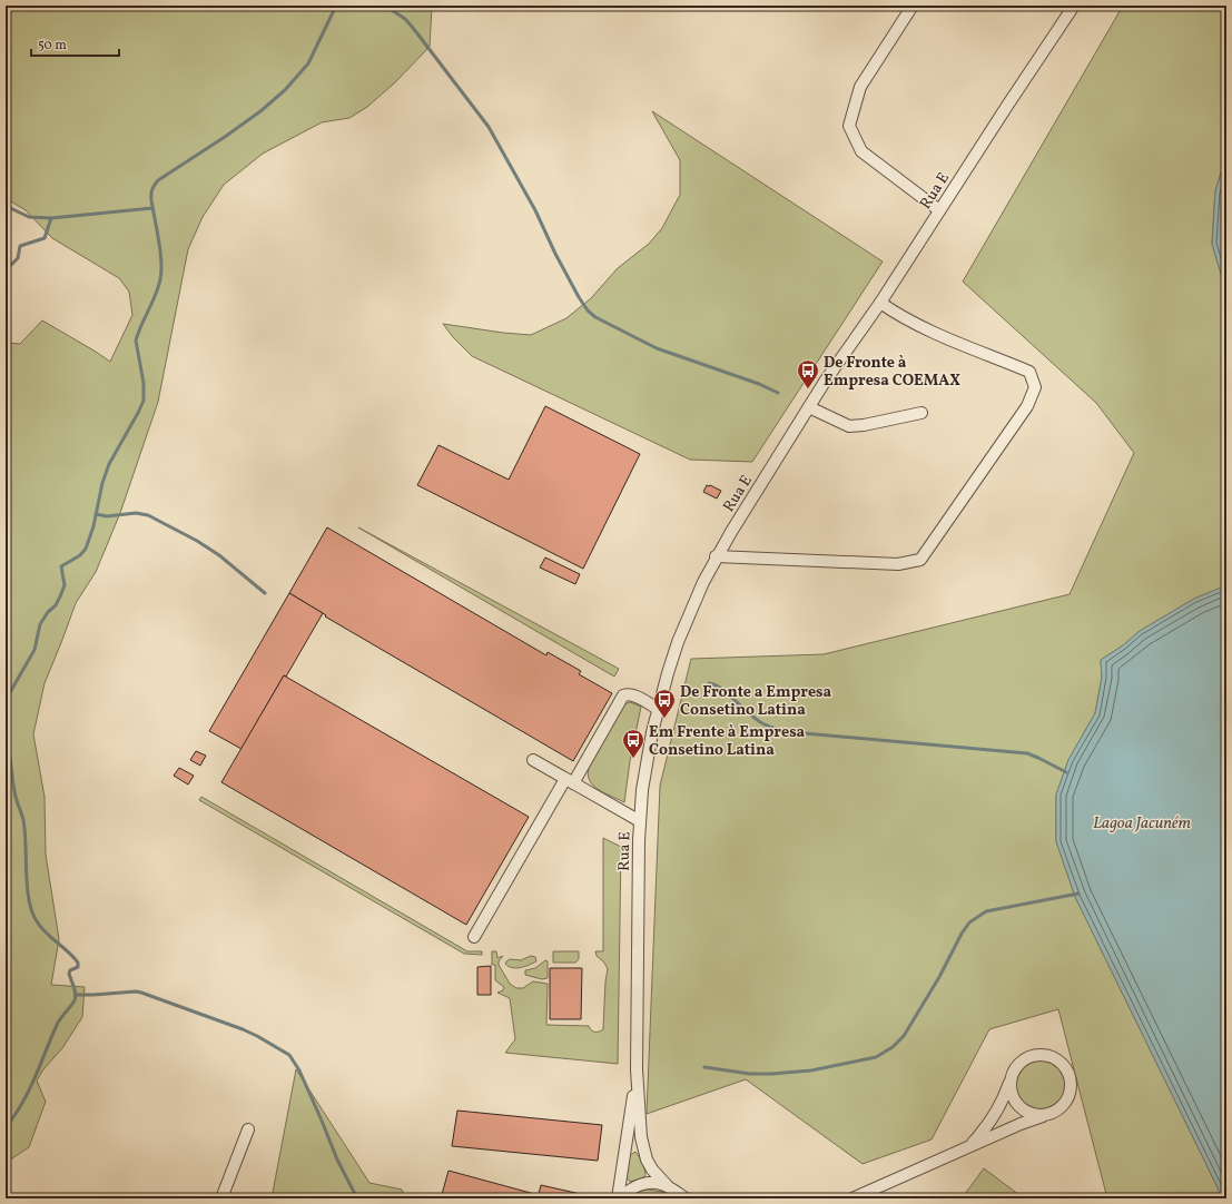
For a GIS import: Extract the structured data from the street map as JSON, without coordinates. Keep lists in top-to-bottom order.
{
  "streets": {
    "street": ["Rua E"]
  },
  "water": ["Lagoa Jacuném"],
  "places": {
    "bus stop": ["De Fronte à Empresa COEMAX", "De Fronte a Empresa Consetino Latina", "Em Frente à Empresa Consetino Latina"]
  },
  "scale_bar": "50 m"
}
